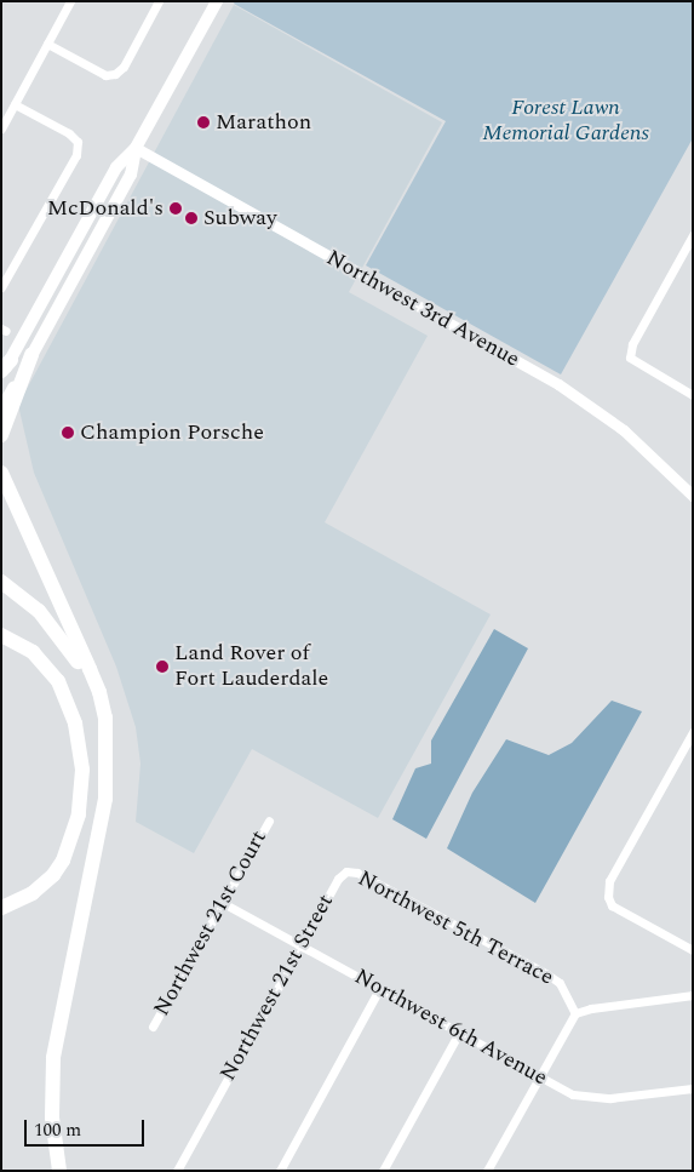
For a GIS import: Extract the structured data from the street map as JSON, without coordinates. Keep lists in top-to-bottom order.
{
  "streets": {
    "street": [
      "Northwest 3rd Avenue",
      "Northwest 21st Court",
      "Northwest 5th Terrace",
      "Northwest 21st Street",
      "Northwest 6th Avenue"
    ]
  },
  "crossings": [
    ["Northwest 21st Court", "Northwest 6th Avenue"],
    ["Northwest 5th Terrace", "Northwest 21st Street"],
    ["Northwest 21st Street", "Northwest 6th Avenue"]
  ],
  "parks": ["Forest Lawn Memorial Gardens"],
  "places": [
    "Marathon",
    "McDonald's",
    "Subway",
    "Champion Porsche",
    "Land Rover of Fort Lauderdale"
  ],
  "scale_bar": "100 m"
}
